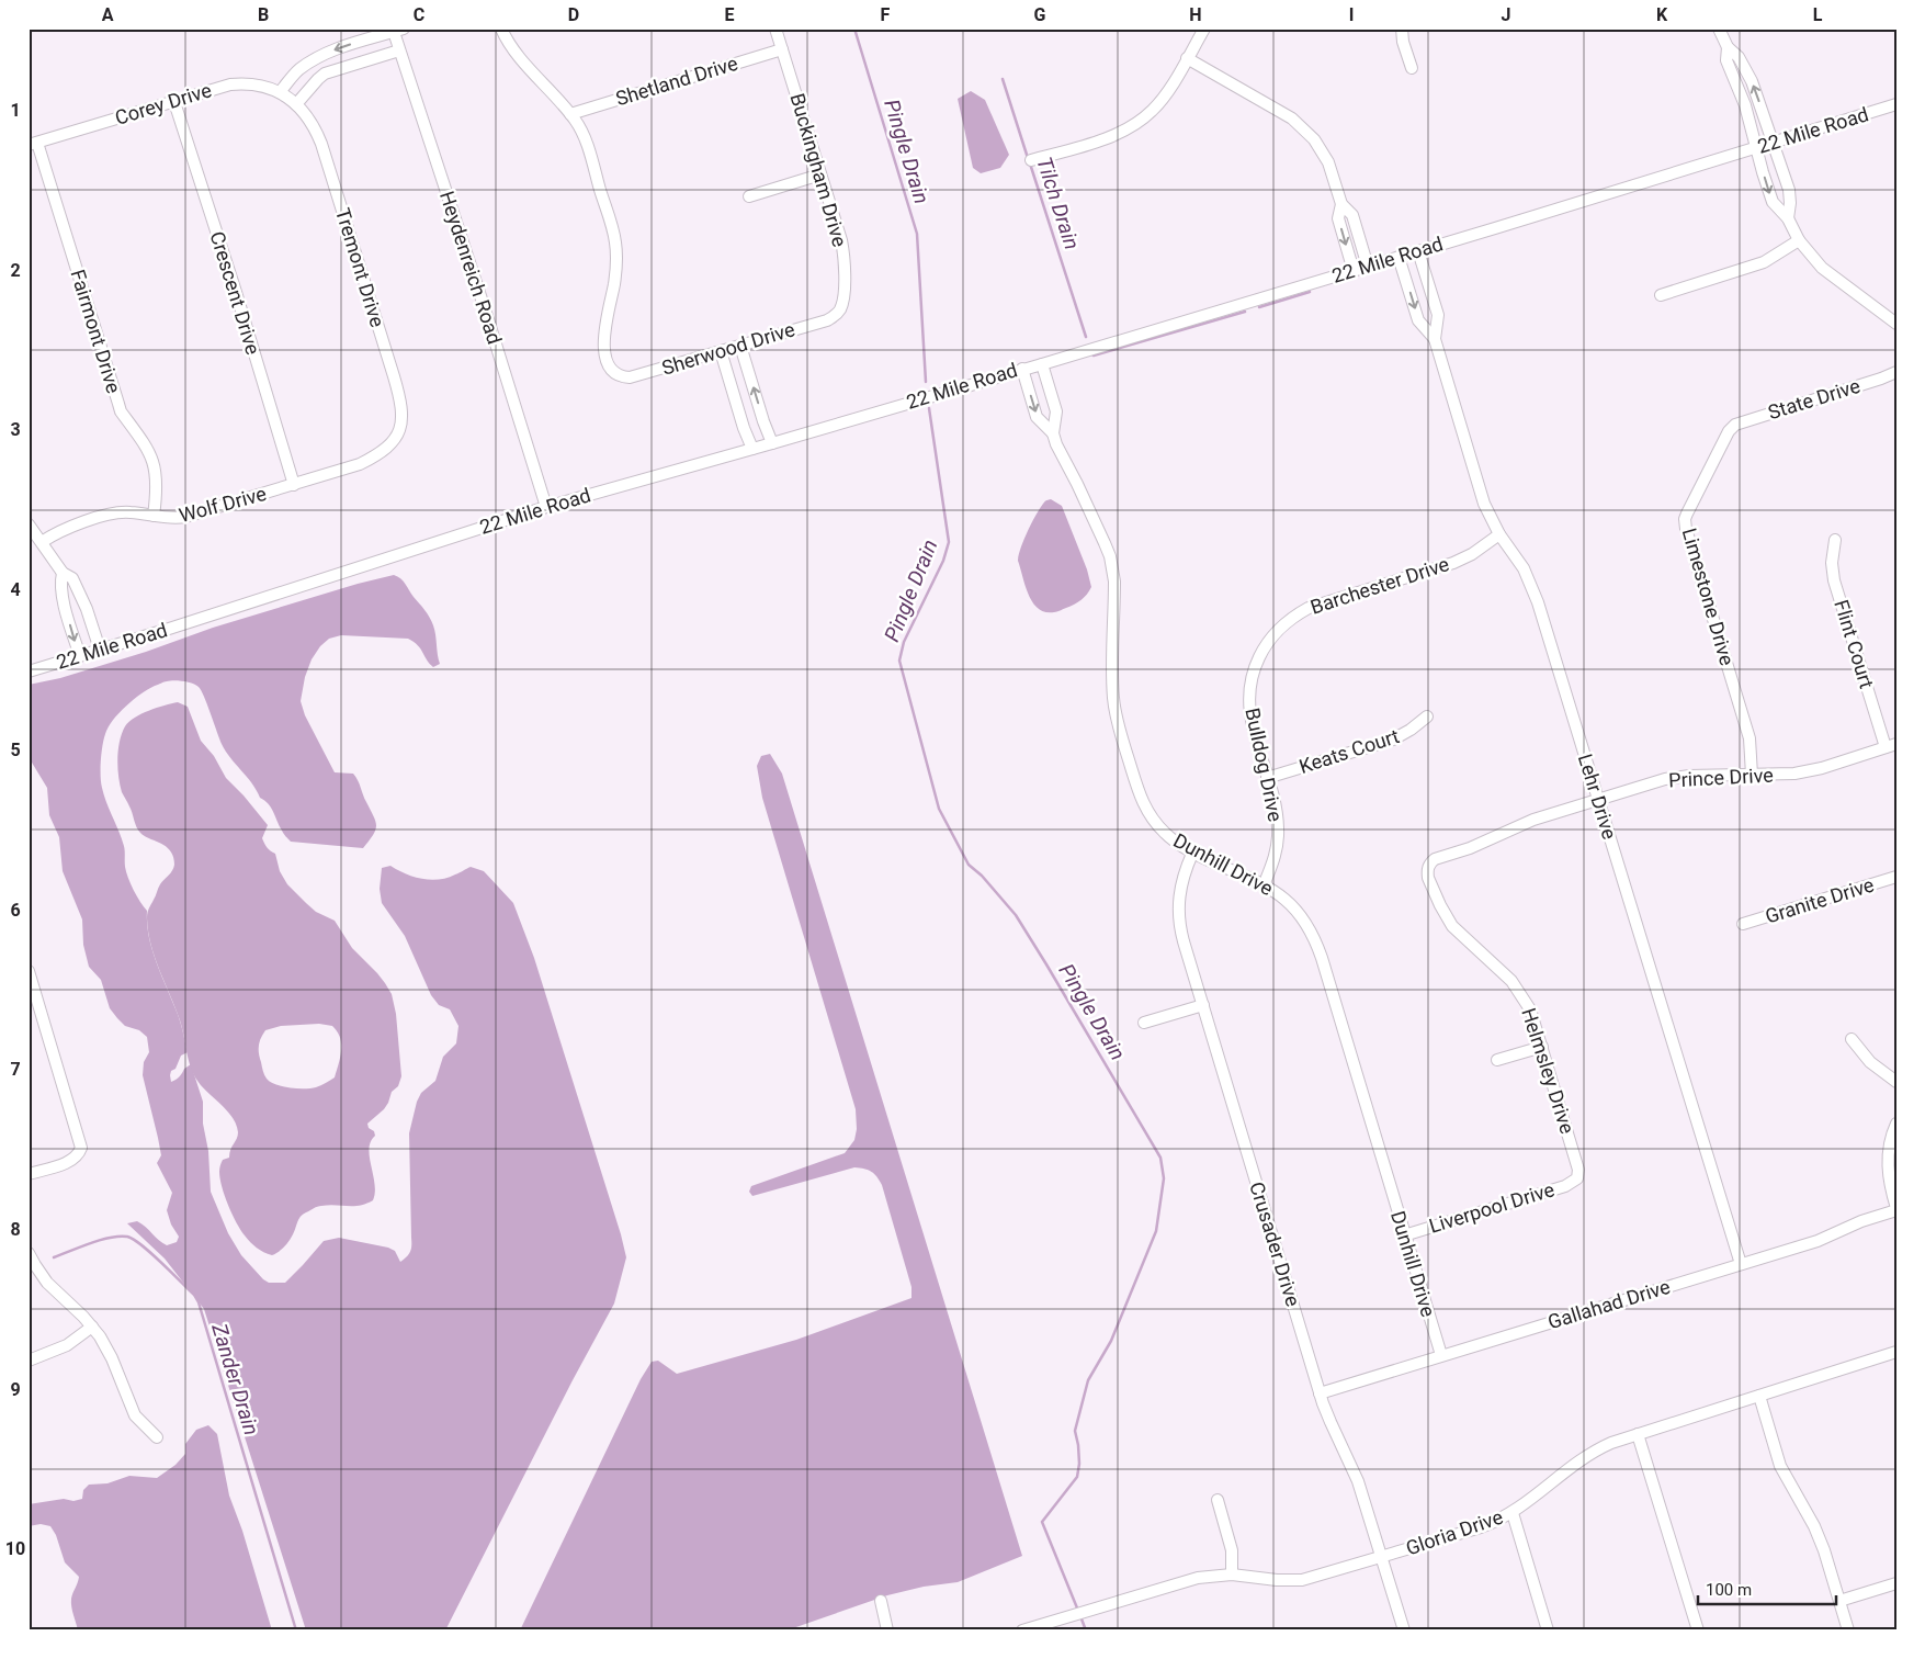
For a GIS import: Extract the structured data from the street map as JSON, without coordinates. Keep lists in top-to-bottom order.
{
  "streets": {
    "street": [
      "Shetland Drive",
      "Corey Drive",
      "22 Mile Road",
      "Buckingham Drive",
      "Tremont Drive",
      "Heydenreich Road",
      "Crescent Drive",
      "Fairmont Drive",
      "Sherwood Drive",
      "State Drive",
      "Wolf Drive",
      "Barchester Drive",
      "Limestone Drive",
      "Flint Court",
      "Keats Court",
      "Bulldog Drive",
      "Prince Drive",
      "Lehr Drive",
      "Dunhill Drive",
      "Granite Drive",
      "Helmsley Drive",
      "Liverpool Drive",
      "Crusader Drive",
      "Gallahad Drive",
      "Gloria Drive"
    ]
  },
  "crossings": [
    ["Shetland Drive", "Buckingham Drive"],
    ["Shetland Drive", "Sherwood Drive"],
    ["Corey Drive", "Tremont Drive"],
    ["Corey Drive", "Crescent Drive"],
    ["Corey Drive", "Fairmont Drive"],
    ["22 Mile Road", "Heydenreich Road"],
    ["22 Mile Road", "Lehr Drive"],
    ["22 Mile Road", "Dunhill Drive"],
    ["Buckingham Drive", "Sherwood Drive"],
    ["Tremont Drive", "Wolf Drive"],
    ["Crescent Drive", "Wolf Drive"],
    ["Fairmont Drive", "Wolf Drive"],
    ["State Drive", "Limestone Drive"],
    ["Barchester Drive", "Bulldog Drive"],
    ["Barchester Drive", "Lehr Drive"],
    ["Limestone Drive", "Prince Drive"],
    ["Flint Court", "Prince Drive"],
    ["Keats Court", "Bulldog Drive"],
    ["Bulldog Drive", "Dunhill Drive"],
    ["Prince Drive", "Lehr Drive"],
    ["Prince Drive", "Helmsley Drive"],
    ["Lehr Drive", "Gallahad Drive"],
    ["Dunhill Drive", "Liverpool Drive"],
    ["Dunhill Drive", "Crusader Drive"],
    ["Dunhill Drive", "Gallahad Drive"],
    ["Helmsley Drive", "Liverpool Drive"],
    ["Crusader Drive", "Gallahad Drive"],
    ["Crusader Drive", "Gloria Drive"]
  ],
  "water": ["Pingle Drain", "Tilch Drain", "Zander Drain"],
  "scale_bar": "100 m",
  "grid": {
    "columns": [
      "A",
      "B",
      "C",
      "D",
      "E",
      "F",
      "G",
      "H",
      "I",
      "J",
      "K",
      "L"
    ],
    "rows": [
      "1",
      "2",
      "3",
      "4",
      "5",
      "6",
      "7",
      "8",
      "9",
      "10"
    ]
  }
}
